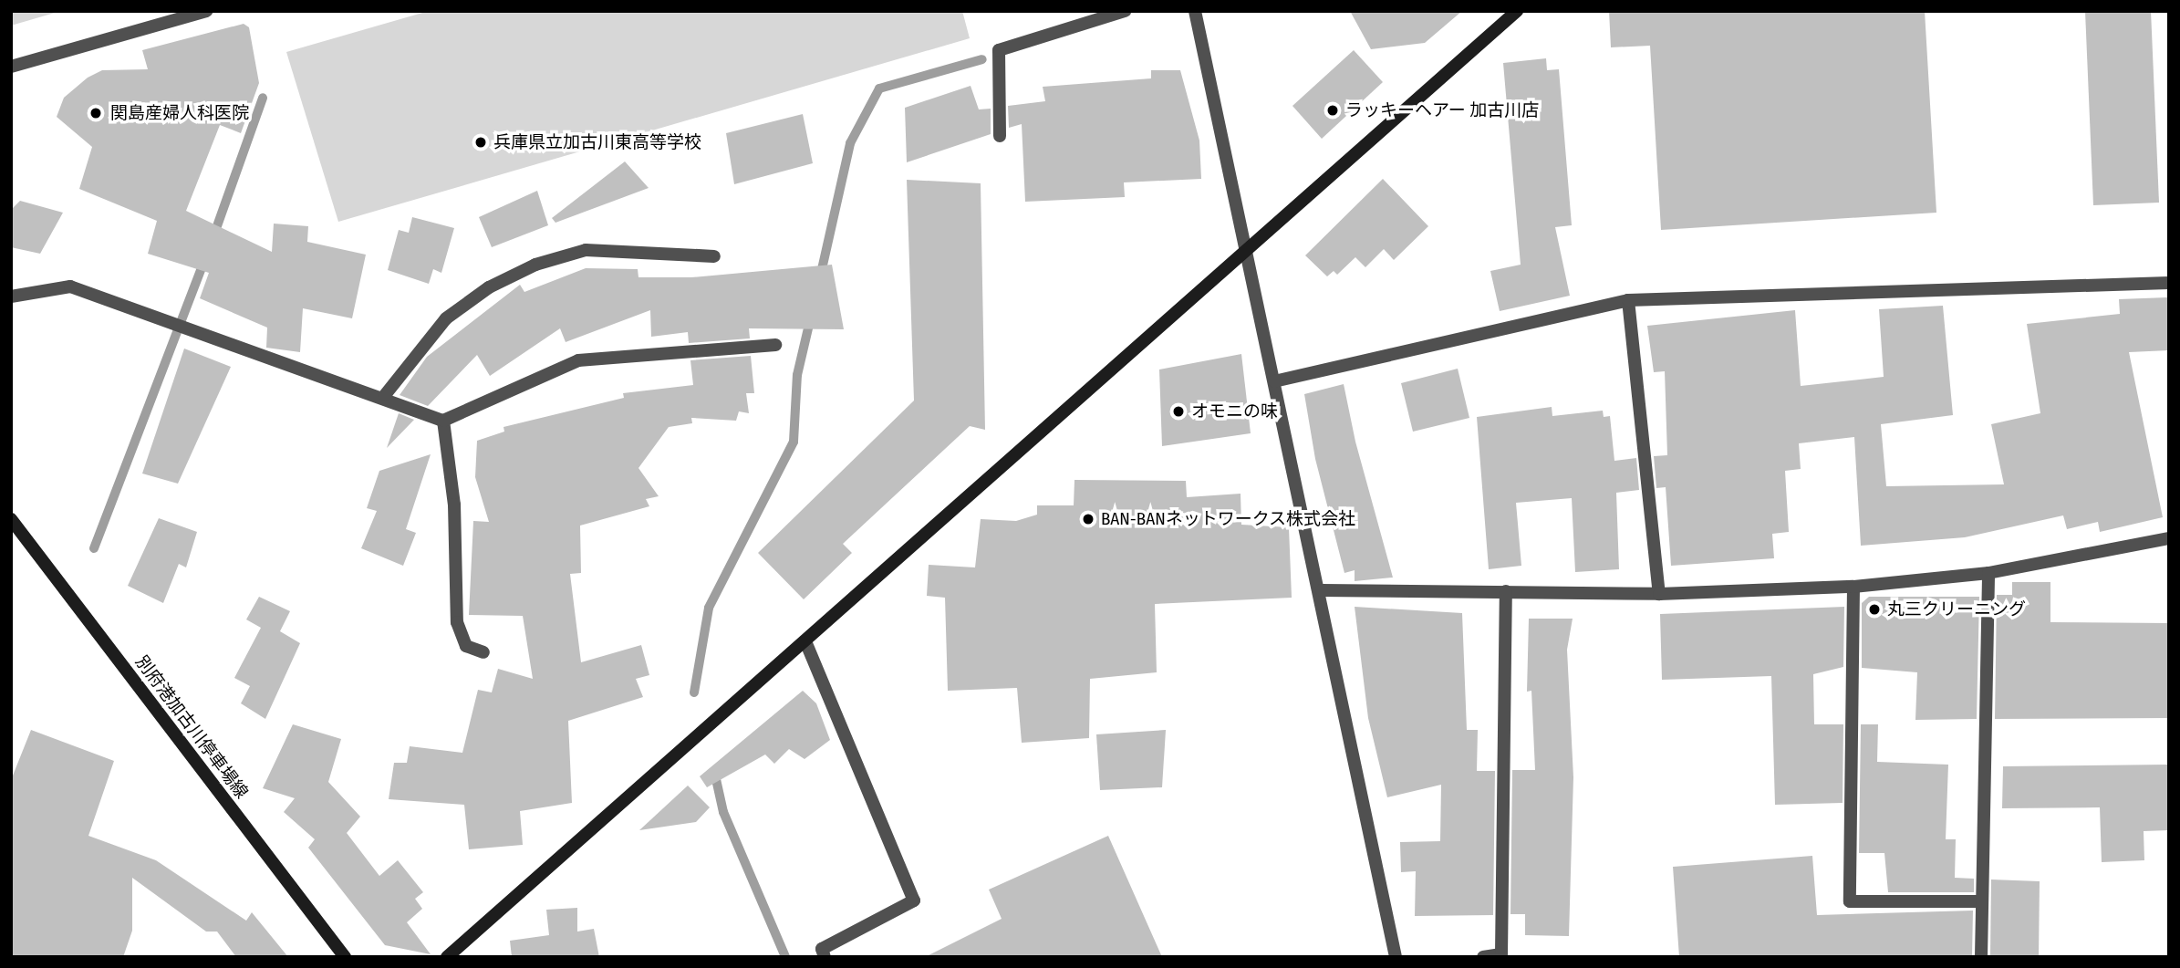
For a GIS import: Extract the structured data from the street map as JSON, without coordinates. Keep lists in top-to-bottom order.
{
  "streets": {
    "street": ["別府港加古川停車場線"]
  },
  "places": [
    "ラッキーヘアー 加古川店",
    "関島産婦人科医院",
    "兵庫県立加古川東高等学校",
    "オモニの味",
    "BAN-BANネットワークス株式会社",
    "丸三クリーニング"
  ]
}
